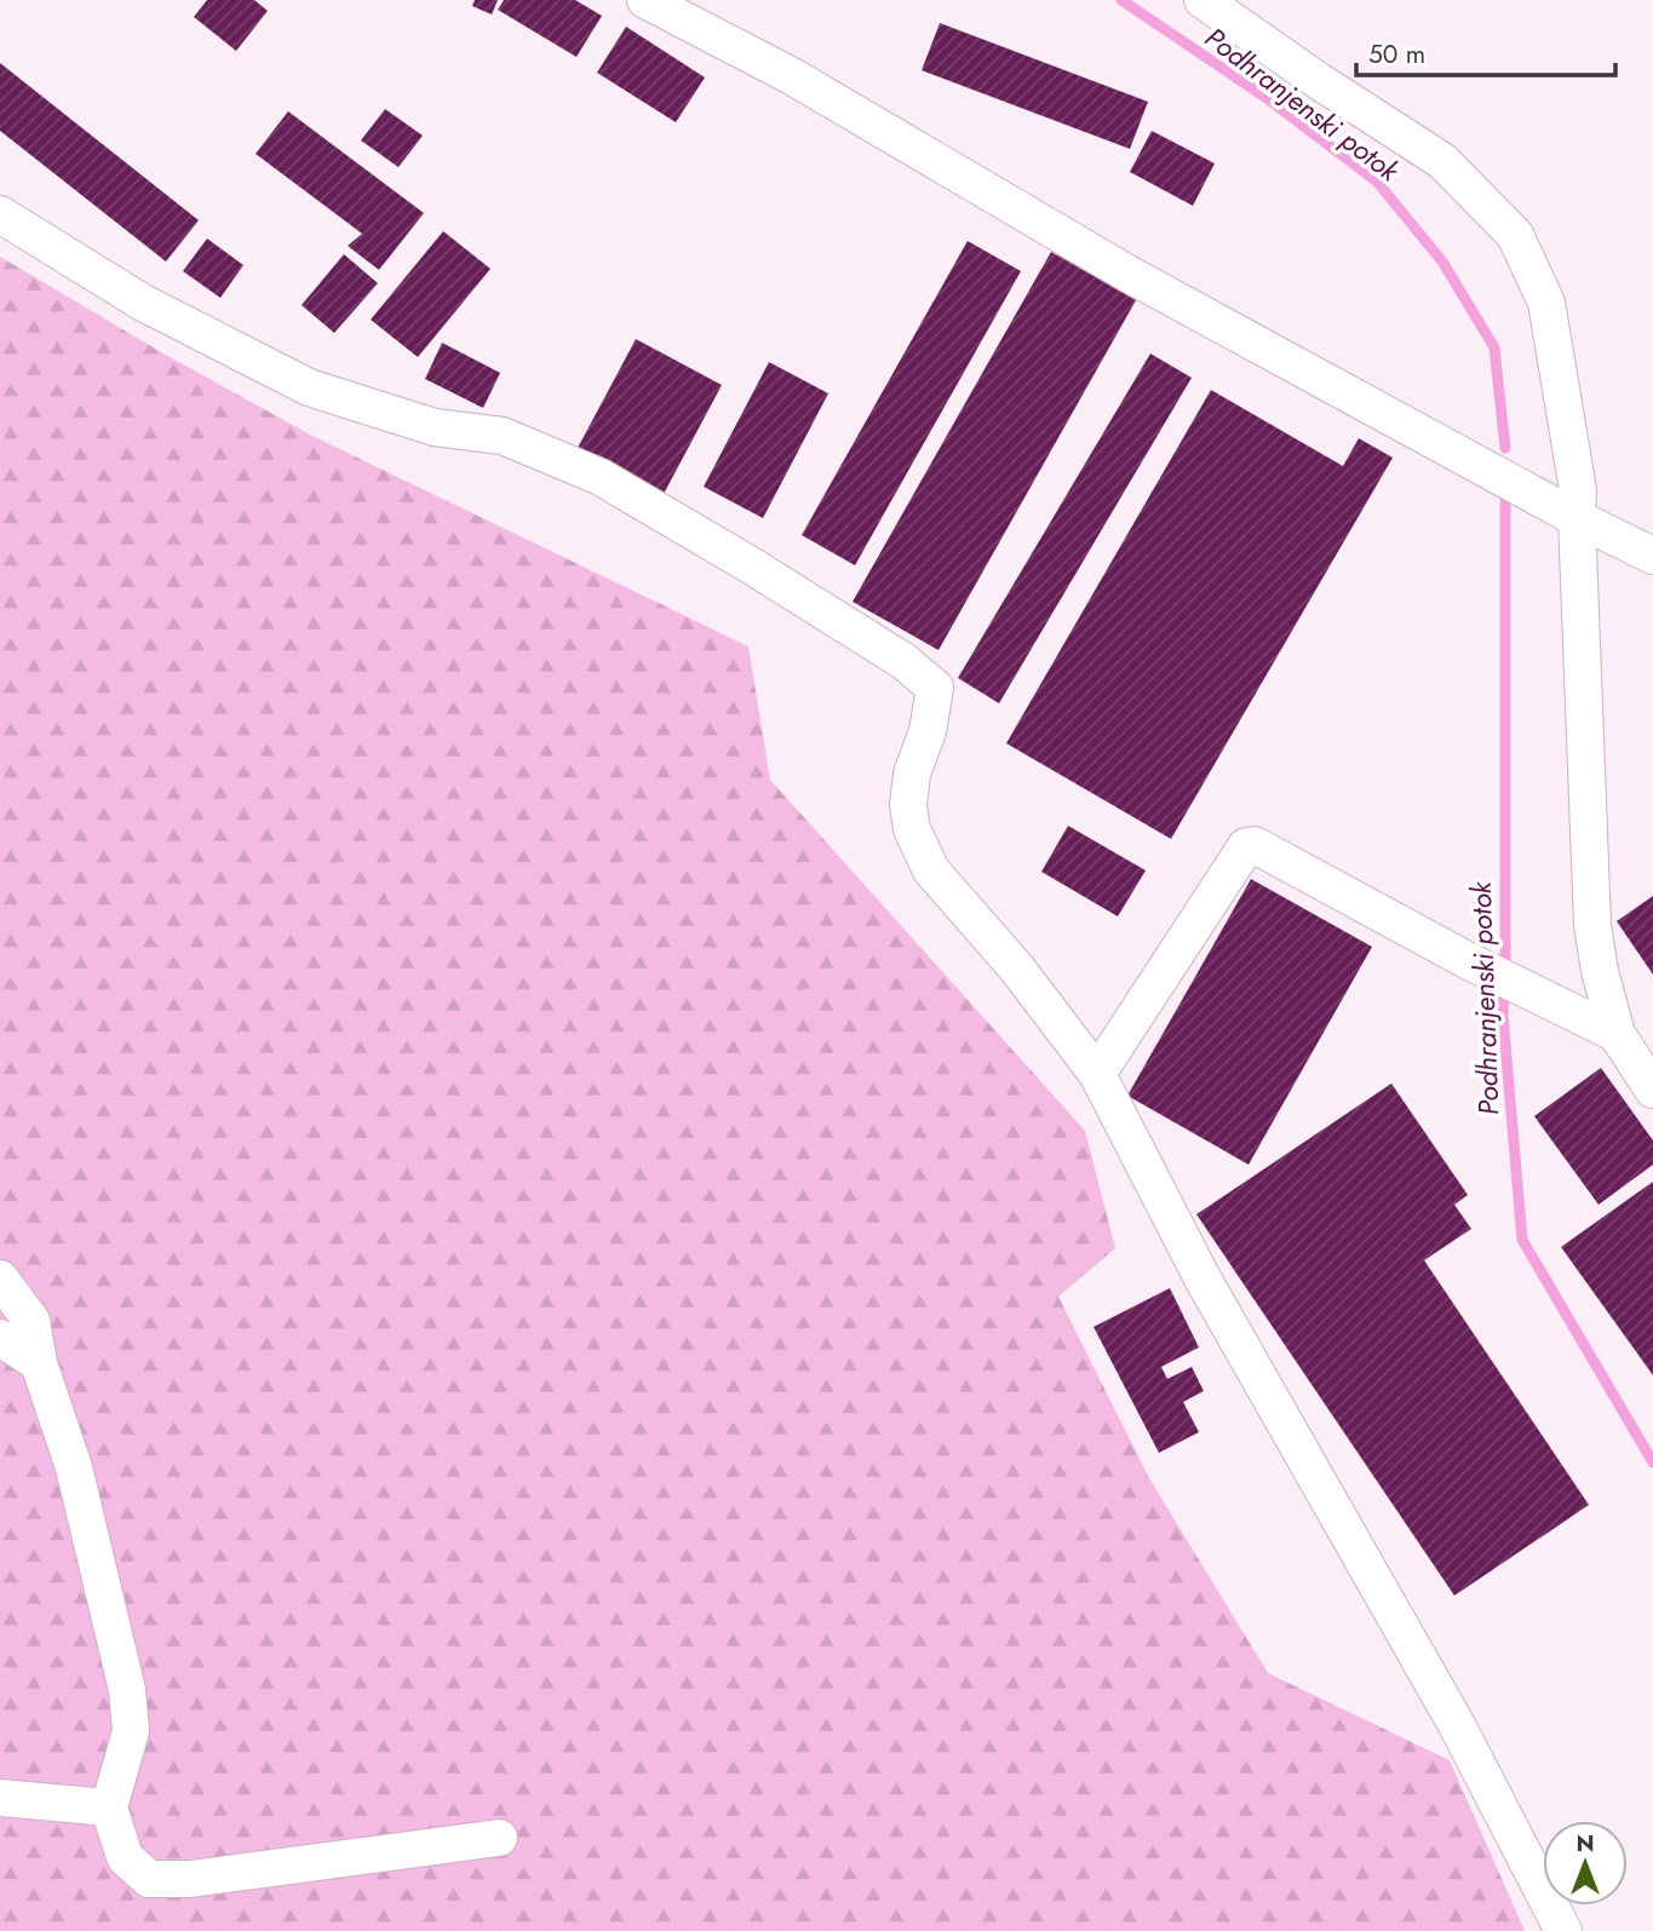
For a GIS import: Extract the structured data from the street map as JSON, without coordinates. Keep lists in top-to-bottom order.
{
  "water": ["Podhranjenski potok"],
  "scale_bar": "50 m",
  "north": "top"
}
